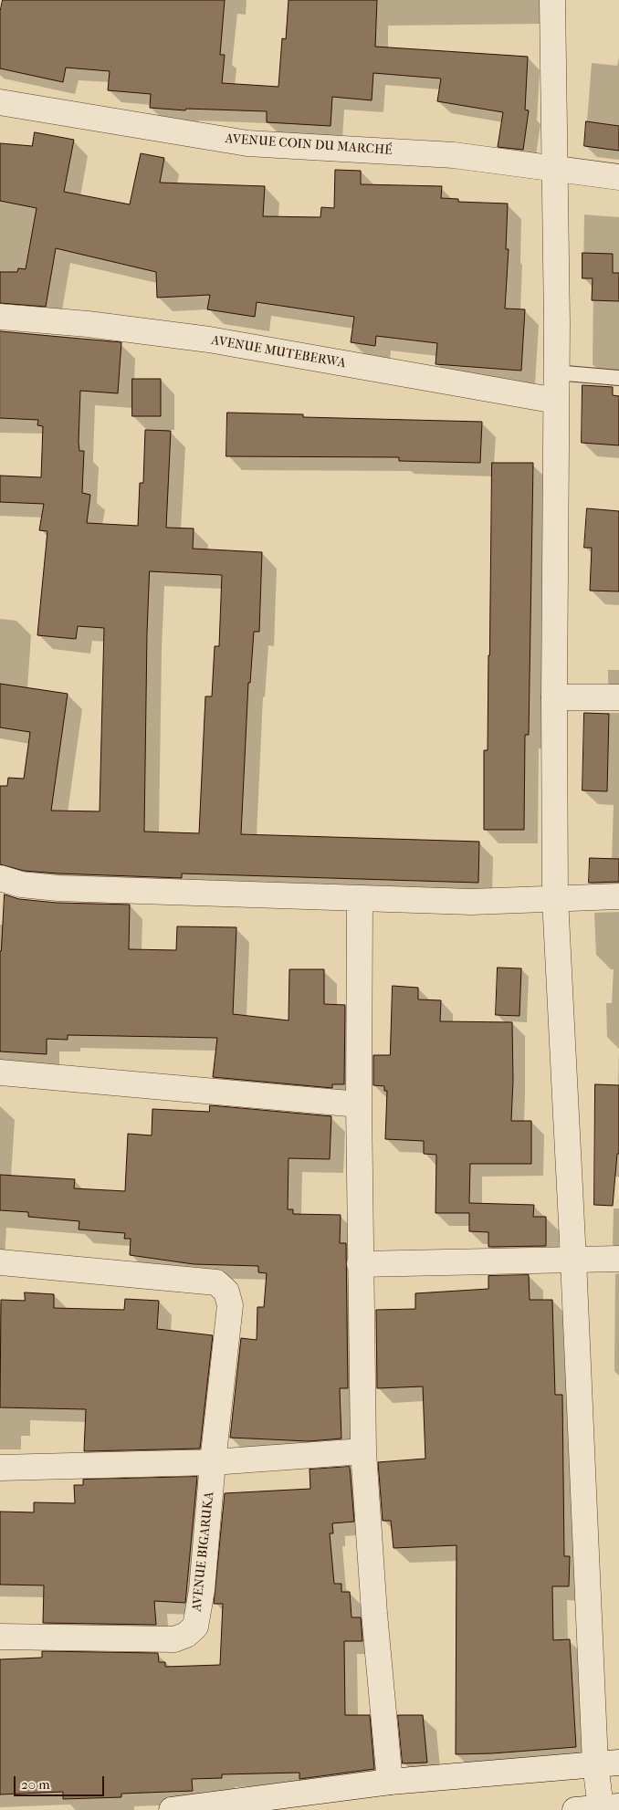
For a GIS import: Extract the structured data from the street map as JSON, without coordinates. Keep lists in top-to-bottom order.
{
  "streets": {
    "street": ["AVENUE COIN DU MARCHÉ", "AVENUE MUTEBERWA", "AVENUE BIGARUKA"]
  },
  "scale_bar": "20 m"
}
